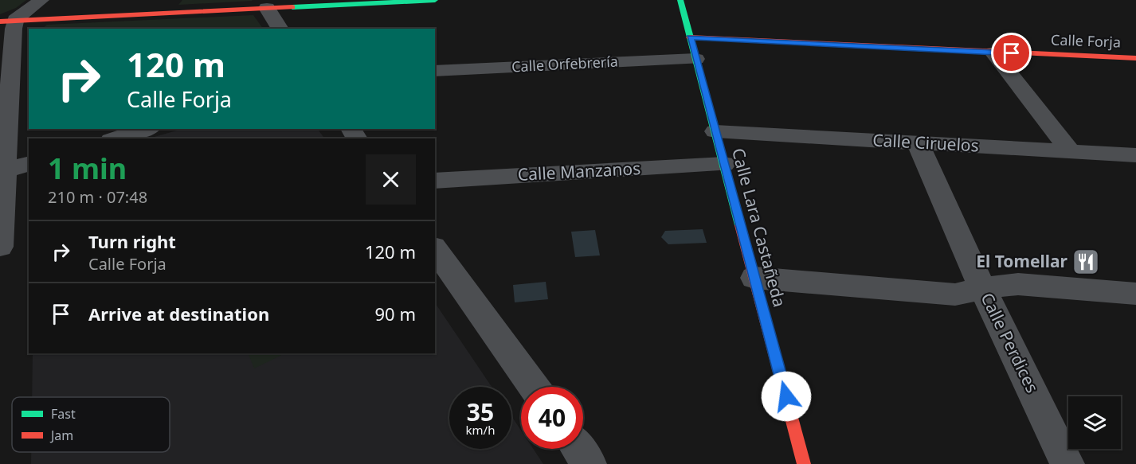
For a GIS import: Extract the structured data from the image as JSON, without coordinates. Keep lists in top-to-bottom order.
{
  "streets": {
    "street": [
      "Calle Forja",
      "Calle Orfebrería",
      "Calle Ciruelos",
      "Calle Manzanos",
      "Calle Lara Castañeda",
      "Calle Perdices"
    ]
  },
  "crossings": [
    ["Calle Forja", "Calle Lara Castañeda"],
    ["Calle Orfebrería", "Calle Lara Castañeda"],
    ["Calle Ciruelos", "Calle Lara Castañeda"],
    ["Calle Ciruelos", "Calle Perdices"],
    ["Calle Manzanos", "Calle Lara Castañeda"]
  ],
  "places": {
    "restaurant": ["El Tomellar"]
  },
  "legend": ["Fast", "Jam"],
  "page": {
    "turn": ["120 m", "Calle Forja"],
    "heading": ["1 min", "210 m · 07:48"],
    "list": [
      {
        "name": "Turn right",
        "note": "Calle Forja",
        "value": "120 m"
      },
      {
        "name": "Arrive at destination",
        "value": "90 m"
      }
    ],
    "speed": "35 km/h",
    "limit": "40"
  }
}
